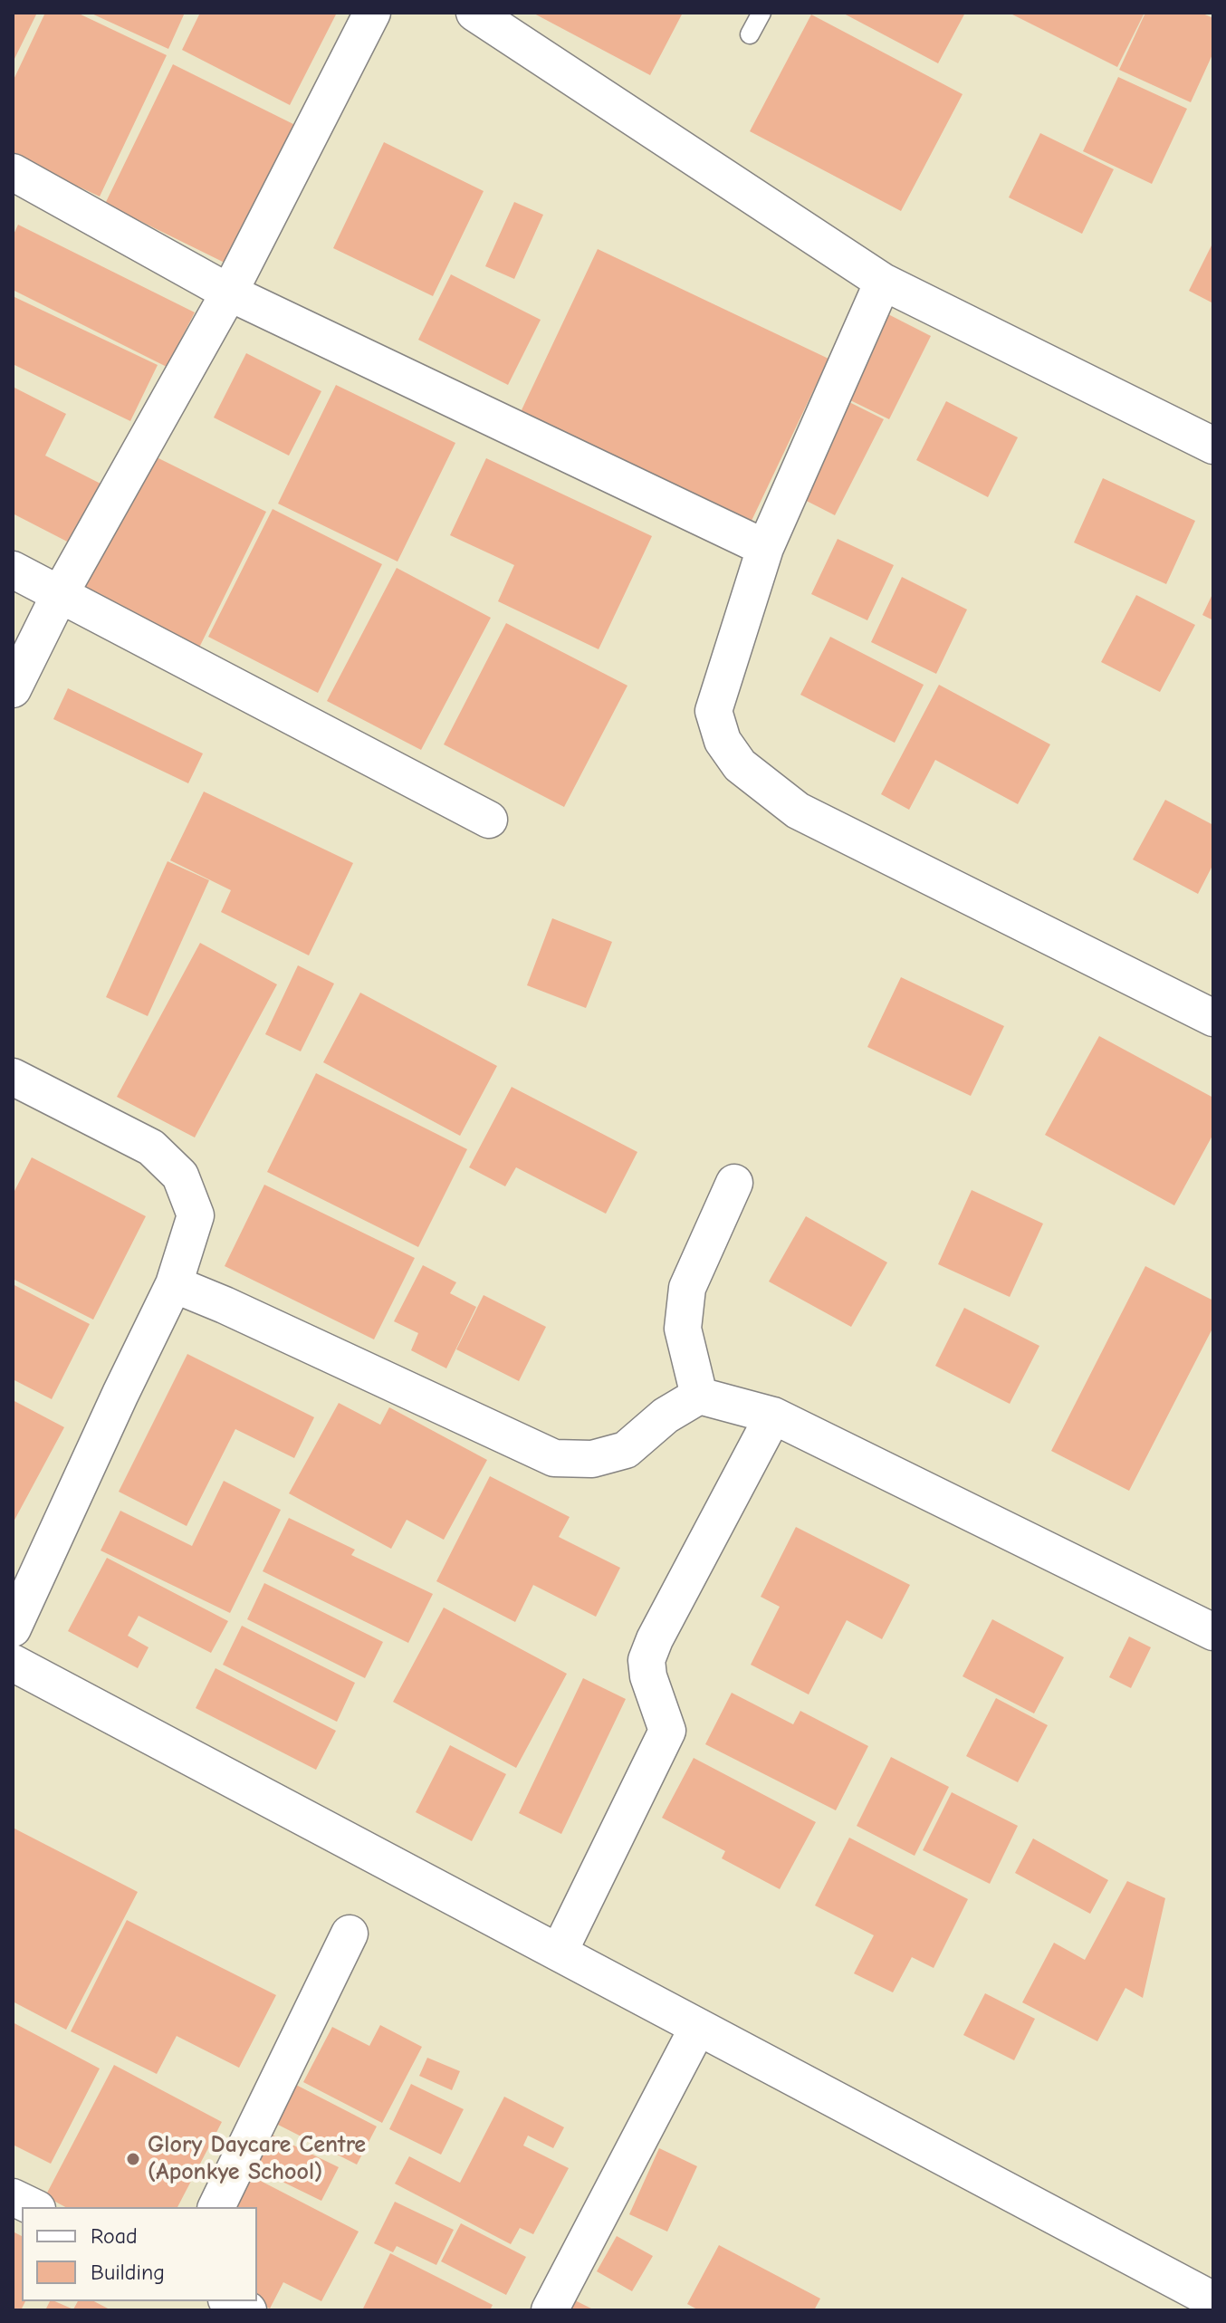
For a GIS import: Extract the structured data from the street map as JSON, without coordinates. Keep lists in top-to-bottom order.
{
  "places": ["Glory Daycare Centre (Aponkye School)"],
  "legend": ["Road", "Building"]
}
